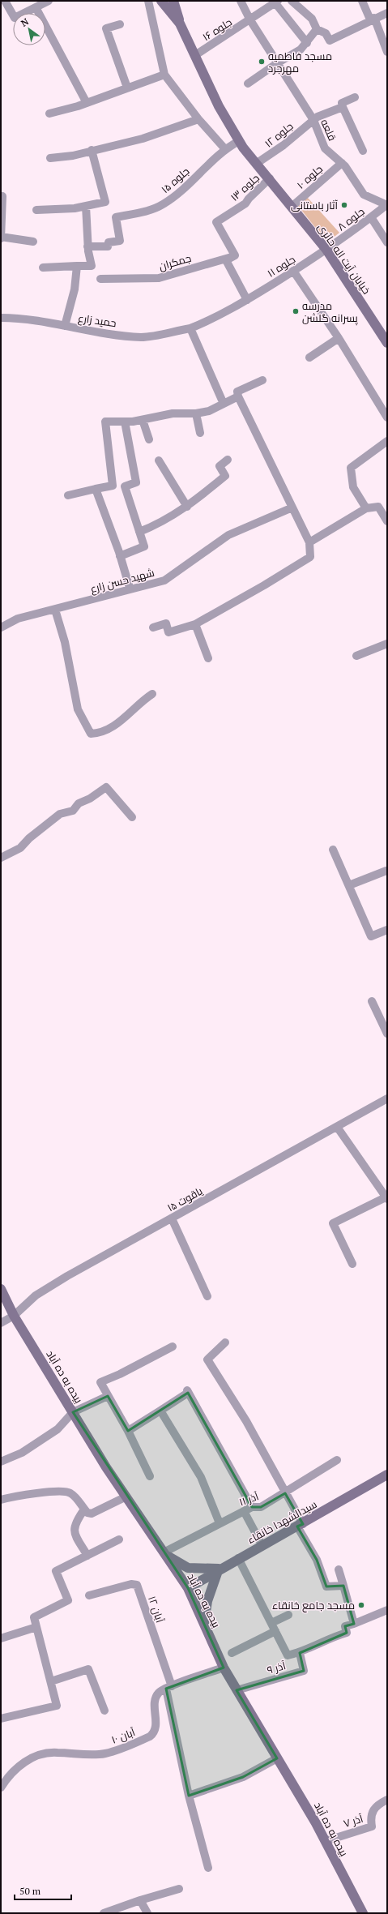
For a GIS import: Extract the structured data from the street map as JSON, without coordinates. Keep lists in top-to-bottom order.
{
  "streets": {
    "main road": ["خیابان آیت اله حائری", "بیده به ده آباد", "سیدالشهدا خانقاء"],
    "street": [
      "جلوه ۱۶",
      "قلعه",
      "جلوه ۱۲",
      "جلوه ۱۰",
      "جلوه ۱۵",
      "جلوه ۱۳",
      "جلوه ۸",
      "جمکران",
      "جلوه ۱۱",
      "حمید زارع",
      "شهید حسن زارع",
      "یاقوت ۱۵",
      "آذر ۱۱",
      "آبان ۱۲",
      "آذر ۹",
      "آبان ۱۰",
      "آذر ۷"
    ]
  },
  "crossings": [
    ["جلوه ۱۶", "قلعه"],
    ["جلوه ۱۶", "خیابان آیت اله حائری"],
    ["قلعه", "جلوه ۱۲"],
    ["قلعه", "جلوه ۱۰"],
    ["قلعه", "جلوه ۸"],
    ["جلوه ۱۲", "خیابان آیت اله حائری"],
    ["جلوه ۱۰", "خیابان آیت اله حائری"],
    ["جلوه ۱۵", "خیابان آیت اله حائری"],
    ["جلوه ۱۳", "خیابان آیت اله حائری"],
    ["جلوه ۱۳", "جمکران"],
    ["جلوه ۸", "خیابان آیت اله حائری"],
    ["جلوه ۸", "جلوه ۱۱"],
    ["خیابان آیت اله حائری", "جلوه ۱۱"],
    ["جلوه ۱۱", "حمید زارع"],
    ["یاقوت ۱۵", "بیده به ده آباد"],
    ["بیده به ده آباد", "آذر ۱۱"],
    ["بیده به ده آباد", "سیدالشهدا خانقاء"],
    ["بیده به ده آباد", "آذر ۹"],
    ["بیده به ده آباد", "آبان ۱۰"],
    ["بیده به ده آباد", "آذر ۷"],
    ["آبان ۱۲", "آبان ۱۰"]
  ],
  "places": [
    "مسجد فاطمیه مهرجرد",
    "آثار باستانی",
    "مدرسه پسرانه گلشن",
    "مسجد جامع خانقاء"
  ],
  "scale_bar": "50 m",
  "north": "top left"
}
